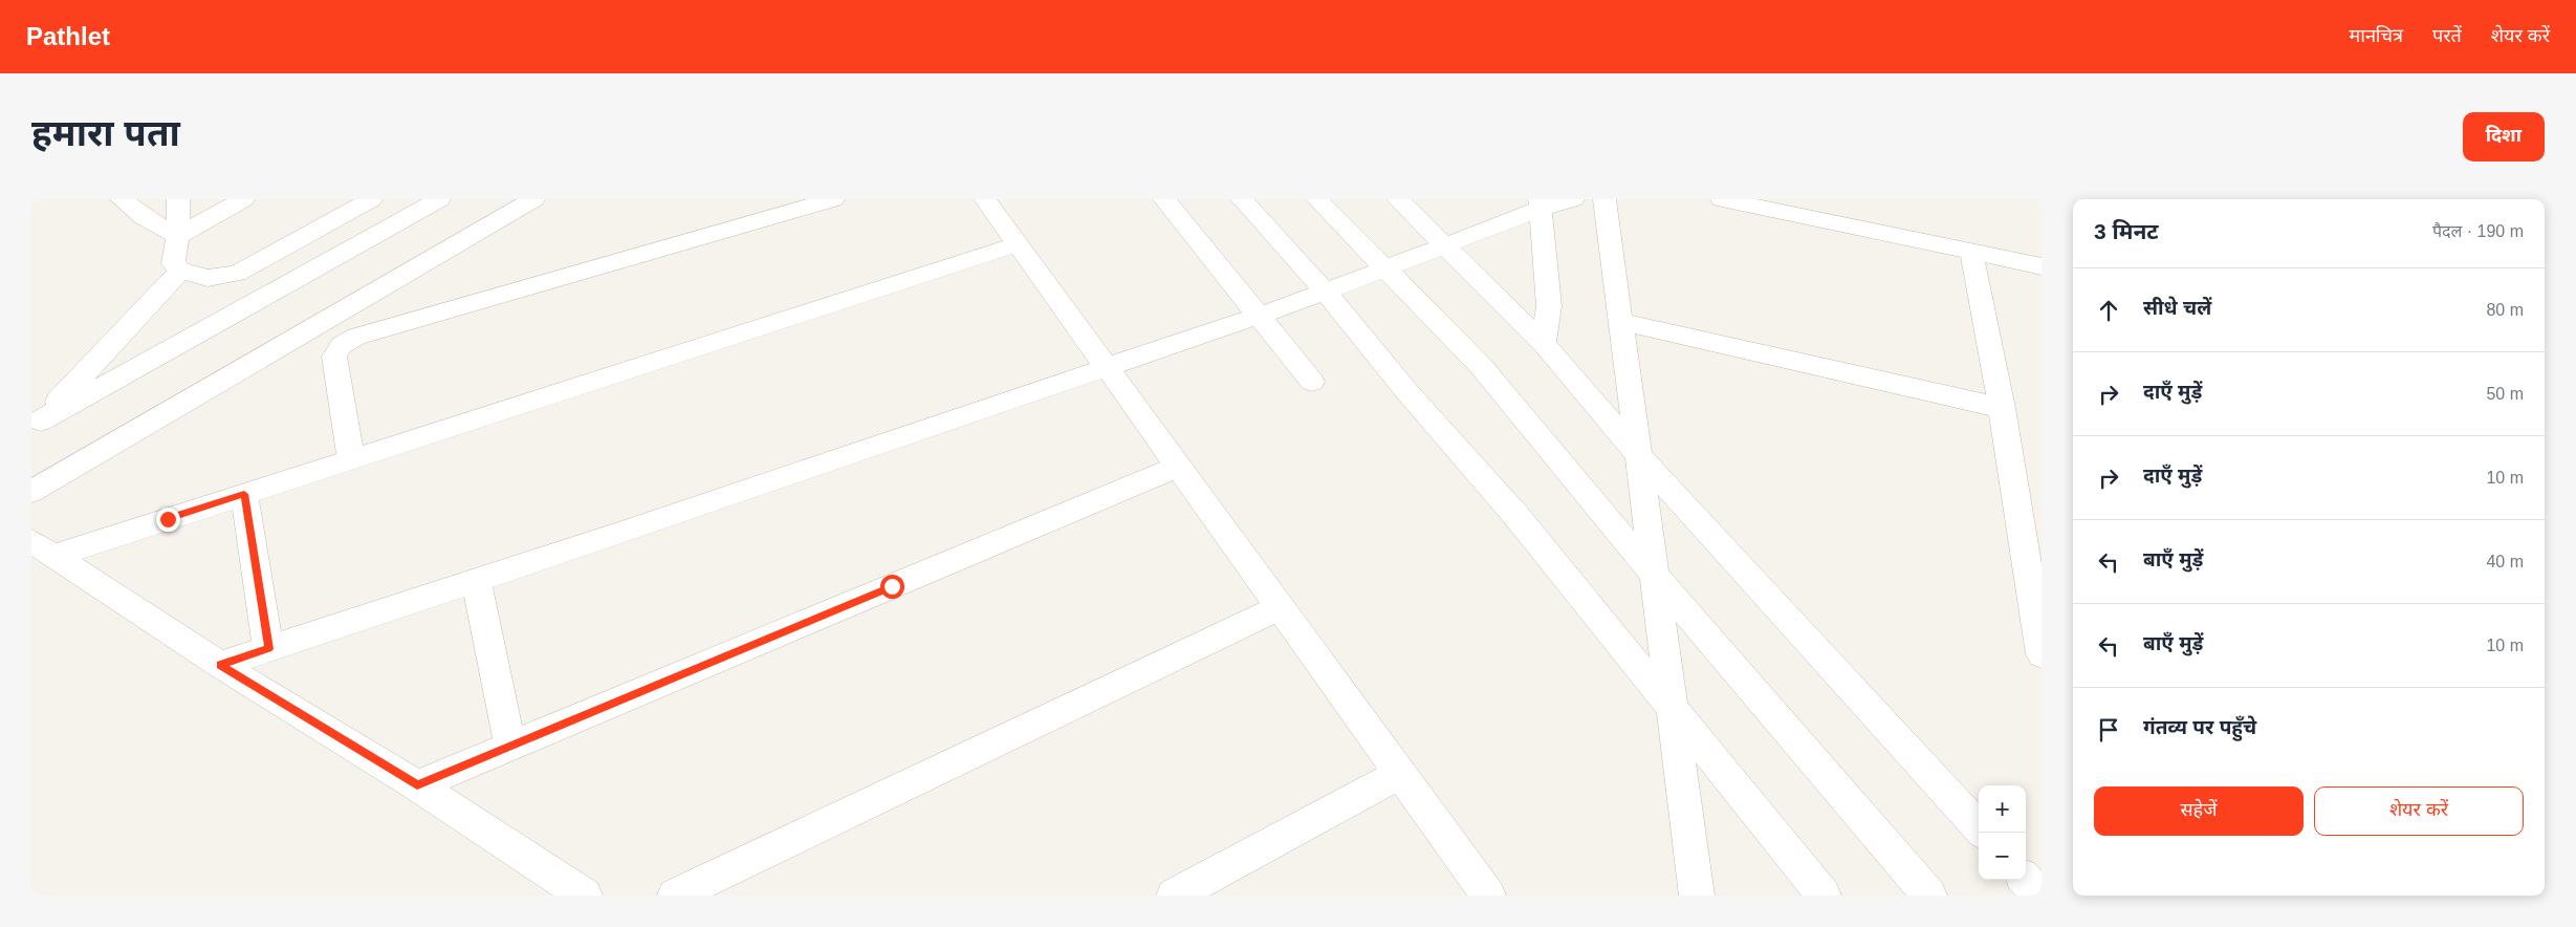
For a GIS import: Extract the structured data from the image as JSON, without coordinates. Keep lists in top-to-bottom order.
{
  "page": {
    "header": "Pathlet",
    "nav": ["मानचित्र", "परतें", "शेयर करें"],
    "title": "हमारा पता",
    "buttons": [
      "दिशा",
      ["सहेजें", "शेयर करें"]
    ],
    "heading": ["3 मिनट", "पैदल · 190 m"],
    "list": [
      ["सीधे चलें", "80 m"],
      ["दाएँ मुड़ें", "50 m"],
      ["दाएँ मुड़ें", "10 m"],
      ["बाएँ मुड़ें", "40 m"],
      ["बाएँ मुड़ें", "10 m"],
      "गंतव्य पर पहुँचे"
    ],
    "map_buttons": ["+", "−"]
  }
}
